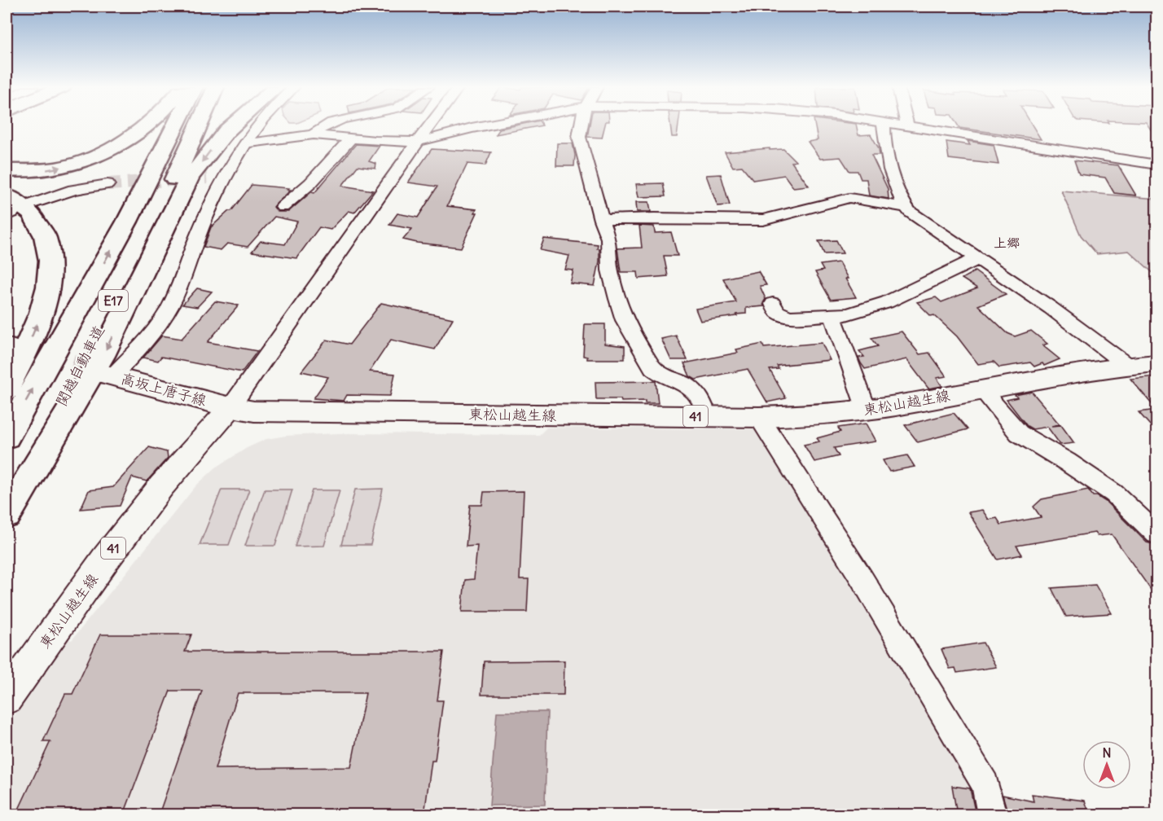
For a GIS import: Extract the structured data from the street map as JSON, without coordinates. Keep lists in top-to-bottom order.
{
  "streets": {
    "highway": ["E17", "関越自動車道"],
    "main road": ["高坂上唐子線", "東松山越生線", "41"]
  },
  "crossings": [
    ["高坂上唐子線", "東松山越生線"]
  ],
  "districts": ["上郷"],
  "north": "top"
}
